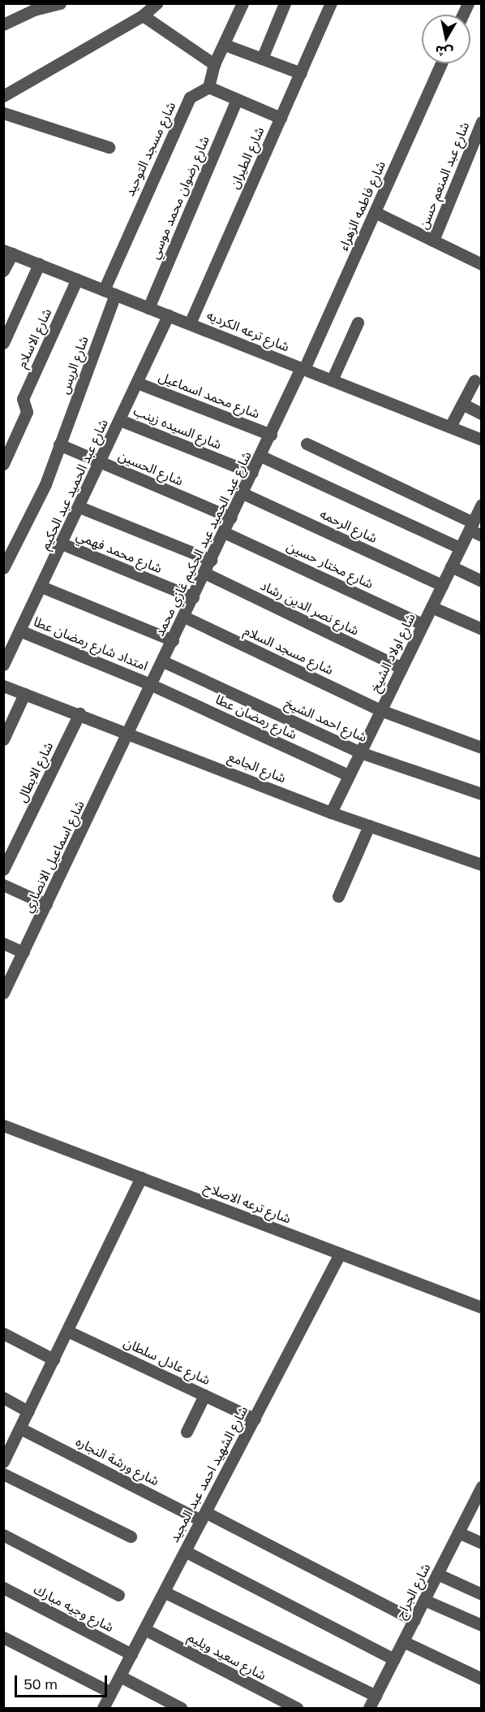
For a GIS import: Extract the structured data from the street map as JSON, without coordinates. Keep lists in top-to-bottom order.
{
  "streets": {
    "street": [
      "شارع مسجد التوحيد",
      "شارع الطيران",
      "شارع عبد المنعم حسن",
      "شارع رضوان محمد موسي",
      "شارع فاطمه الزهراء",
      "شارع ترعه الكرديه",
      "شارع الاسلام",
      "شارع الريس",
      "شارع محمد اسماعيل",
      "شارع السيده زينب",
      "شارع الحسين",
      "شارع عبد الحميد عبد الحكيم",
      "شارع الرحمه",
      "شارع عبد الحميد عبد الحكيم غازي محمد",
      "شارع محمد فهمي",
      "شارع مختار حسين",
      "شارع نصر الدين رشاد",
      "امتداد شارع رمضان عطا",
      "شارع مسجد السلام",
      "شارع اولاد الشيخ",
      "شارع رمضان عطا",
      "شارع احمد الشيخ",
      "شارع الجامع",
      "شارع الابطال",
      "شارع اسماعيل الانصاري",
      "شارع ترعه الاصلاح",
      "شارع عادل سلطان",
      "شارع ورشة النجاره",
      "شارع الشهيد احمد عبد المجيد",
      "شارع الجراج",
      "شارع وجيه مبارك",
      "شارع سعيد ويليم"
    ]
  },
  "crossings": [
    ["شارع مسجد التوحيد", "شارع ترعه الكرديه"],
    ["شارع مسجد التوحيد", "شارع الريس"],
    ["شارع الطيران", "شارع ترعه الكرديه"],
    ["شارع رضوان محمد موسي", "شارع ترعه الكرديه"],
    ["شارع فاطمه الزهراء", "شارع ترعه الكرديه"],
    ["شارع فاطمه الزهراء", "شارع عبد الحميد عبد الحكيم غازي محمد"],
    ["شارع ترعه الكرديه", "شارع الاسلام"],
    ["شارع ترعه الكرديه", "شارع الريس"],
    ["شارع ترعه الكرديه", "شارع عبد الحميد عبد الحكيم"],
    ["شارع ترعه الكرديه", "شارع عبد الحميد عبد الحكيم غازي محمد"],
    ["شارع الريس", "شارع الحسين"],
    ["شارع محمد اسماعيل", "شارع عبد الحميد عبد الحكيم"],
    ["شارع محمد اسماعيل", "شارع عبد الحميد عبد الحكيم غازي محمد"],
    ["شارع السيده زينب", "شارع عبد الحميد عبد الحكيم"],
    ["شارع السيده زينب", "شارع عبد الحميد عبد الحكيم غازي محمد"],
    ["شارع الحسين", "شارع عبد الحميد عبد الحكيم"],
    ["شارع الحسين", "شارع عبد الحميد عبد الحكيم غازي محمد"],
    ["شارع عبد الحميد عبد الحكيم", "شارع محمد فهمي"],
    ["شارع عبد الحميد عبد الحكيم", "امتداد شارع رمضان عطا"],
    ["شارع الرحمه", "شارع عبد الحميد عبد الحكيم غازي محمد"],
    ["شارع الرحمه", "شارع اولاد الشيخ"],
    ["شارع عبد الحميد عبد الحكيم غازي محمد", "شارع محمد فهمي"],
    ["شارع عبد الحميد عبد الحكيم غازي محمد", "شارع مختار حسين"],
    ["شارع عبد الحميد عبد الحكيم غازي محمد", "شارع نصر الدين رشاد"],
    ["شارع عبد الحميد عبد الحكيم غازي محمد", "امتداد شارع رمضان عطا"],
    ["شارع عبد الحميد عبد الحكيم غازي محمد", "شارع مسجد السلام"],
    ["شارع عبد الحميد عبد الحكيم غازي محمد", "شارع رمضان عطا"],
    ["شارع عبد الحميد عبد الحكيم غازي محمد", "شارع احمد الشيخ"],
    ["شارع عبد الحميد عبد الحكيم غازي محمد", "شارع الجامع"],
    ["شارع عبد الحميد عبد الحكيم غازي محمد", "شارع اسماعيل الانصاري"],
    ["شارع مختار حسين", "شارع اولاد الشيخ"],
    ["شارع نصر الدين رشاد", "شارع اولاد الشيخ"],
    ["امتداد شارع رمضان عطا", "شارع رمضان عطا"],
    ["شارع مسجد السلام", "شارع اولاد الشيخ"],
    ["شارع اولاد الشيخ", "شارع رمضان عطا"],
    ["شارع اولاد الشيخ", "شارع احمد الشيخ"],
    ["شارع اولاد الشيخ", "شارع الجامع"],
    ["شارع الجامع", "شارع الابطال"],
    ["شارع الجامع", "شارع اسماعيل الانصاري"],
    ["شارع ترعه الاصلاح", "شارع الشهيد احمد عبد المجيد"],
    ["شارع عادل سلطان", "شارع الشهيد احمد عبد المجيد"],
    ["شارع ورشة النجاره", "شارع الشهيد احمد عبد المجيد"],
    ["شارع ورشة النجاره", "شارع الجراج"],
    ["شارع الشهيد احمد عبد المجيد", "شارع وجيه مبارك"],
    ["شارع الشهيد احمد عبد المجيد", "شارع سعيد ويليم"]
  ],
  "scale_bar": "50 m",
  "north": "bottom"
}
